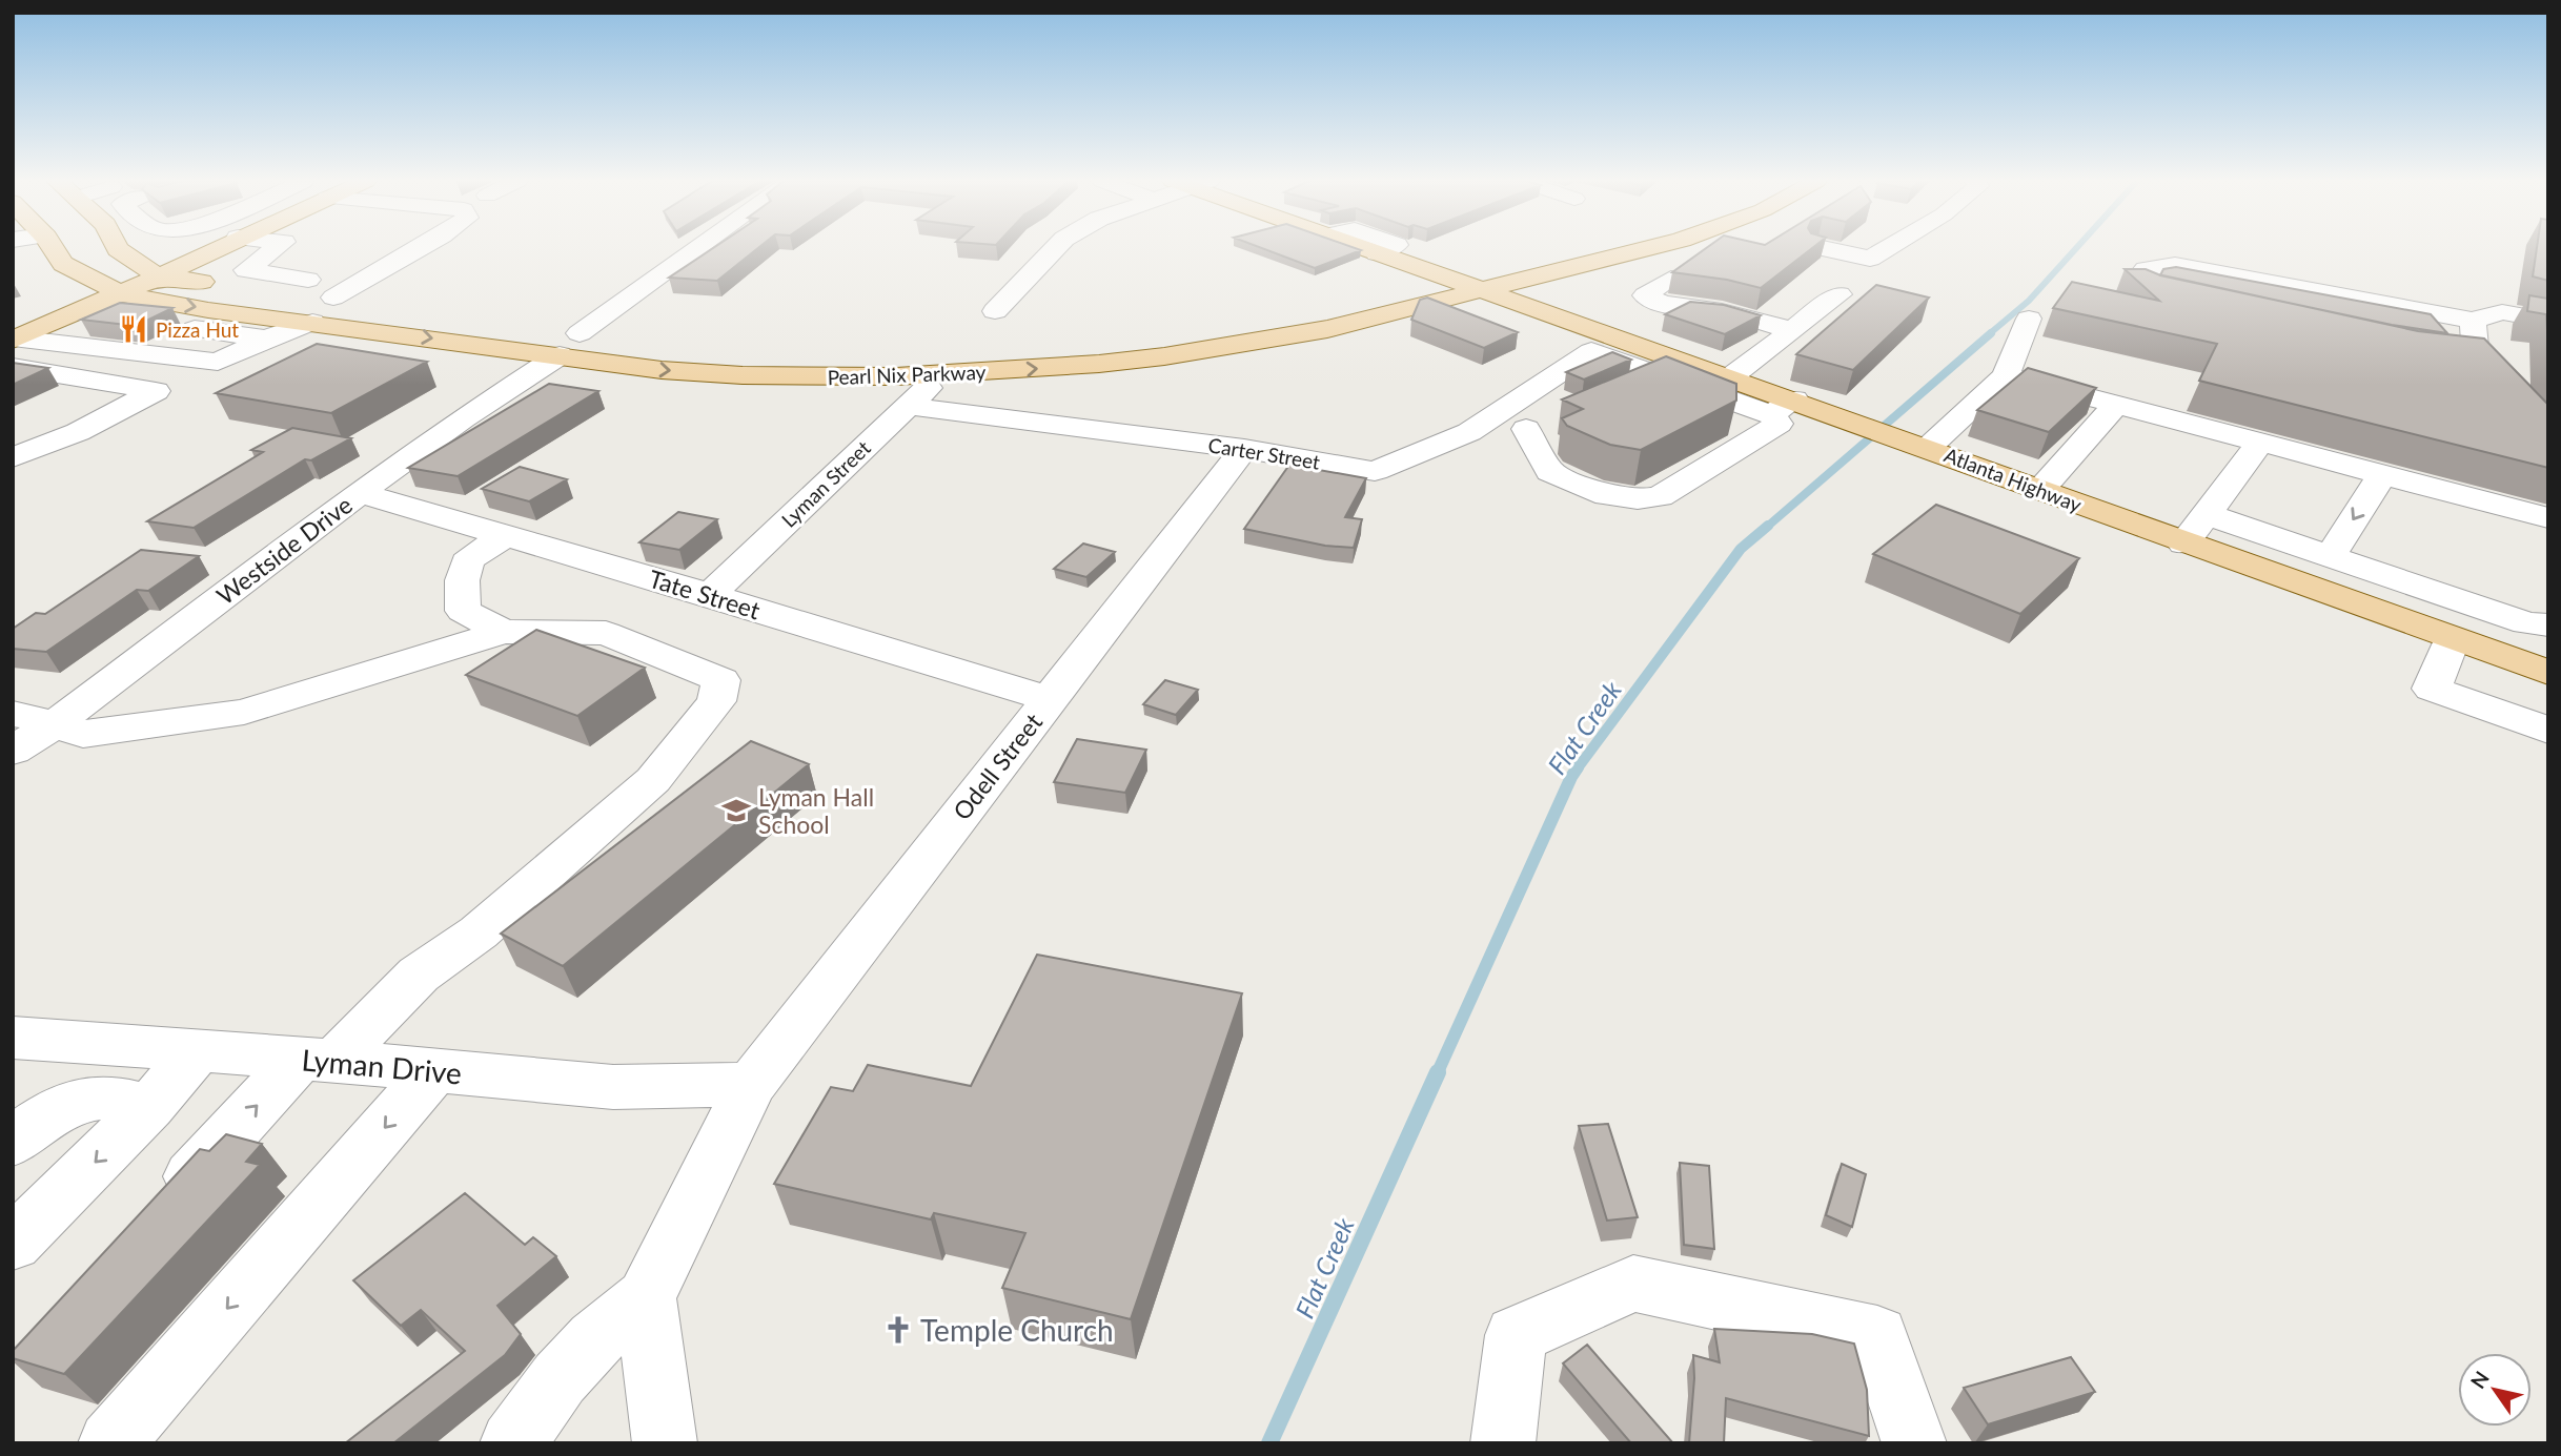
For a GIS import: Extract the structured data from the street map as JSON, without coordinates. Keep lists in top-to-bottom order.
{
  "streets": {
    "main road": ["Pearl Nix Parkway", "Atlanta Highway"],
    "street": [
      "Carter Street",
      "Lyman Street",
      "Westside Drive",
      "Tate Street",
      "Odell Street",
      "Lyman Drive"
    ]
  },
  "crossings": [
    ["Pearl Nix Parkway", "Atlanta Highway"],
    ["Pearl Nix Parkway", "Lyman Street"],
    ["Pearl Nix Parkway", "Westside Drive"],
    ["Carter Street", "Atlanta Highway"],
    ["Carter Street", "Lyman Street"],
    ["Carter Street", "Odell Street"],
    ["Lyman Street", "Tate Street"],
    ["Westside Drive", "Tate Street"],
    ["Tate Street", "Odell Street"],
    ["Odell Street", "Lyman Drive"]
  ],
  "water": ["Flat Creek"],
  "places": {
    "restaurant": ["Pizza Hut"],
    "school or university": ["Lyman Hall School"],
    "church": ["Temple Church"]
  },
  "north": "top left"
}
